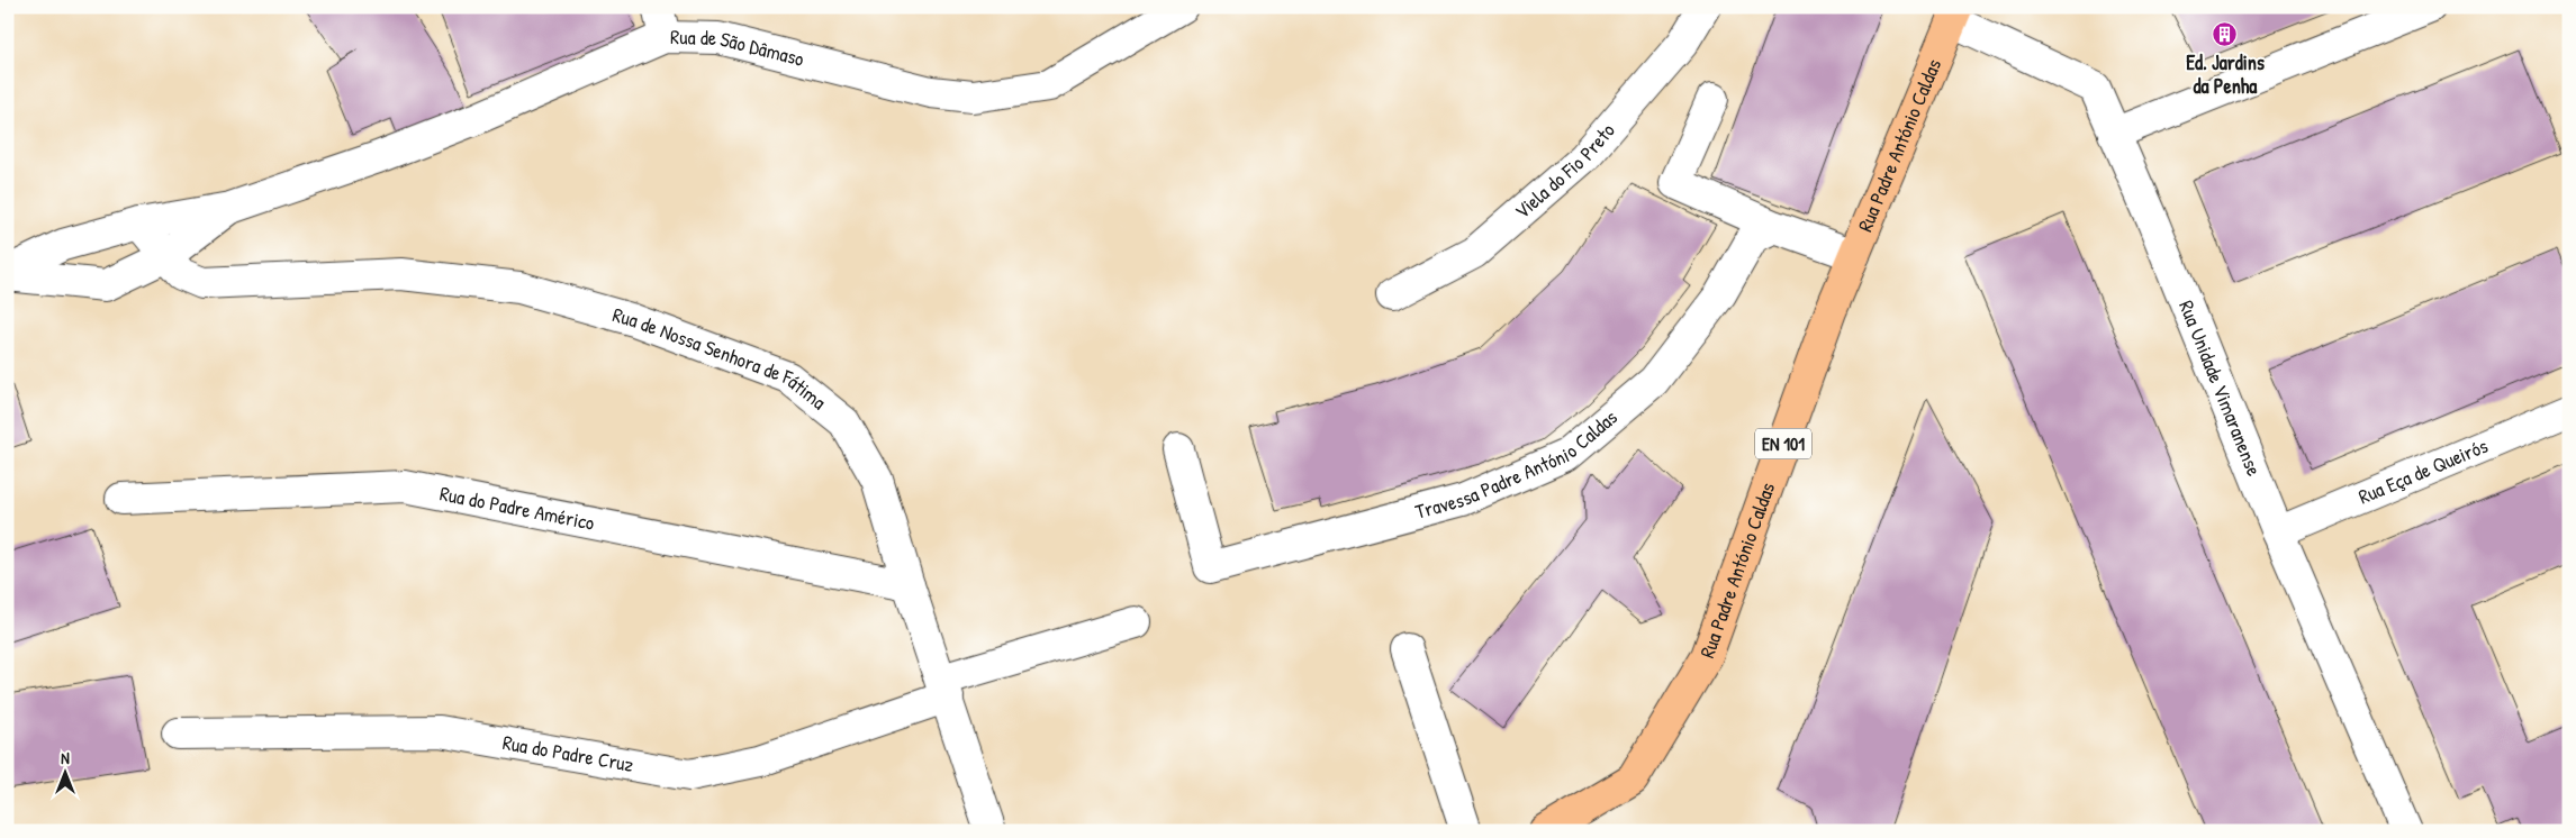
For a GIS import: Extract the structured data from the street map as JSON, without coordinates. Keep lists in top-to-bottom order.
{
  "streets": {
    "main road": ["Rua Padre António Caldas", "EN 101"],
    "street": [
      "Rua de São Dâmaso",
      "Viela do Fio Preto",
      "Rua de Nossa Senhora de Fátima",
      "Rua Unidade Vimaranense",
      "Travessa Padre António Caldas",
      "Rua Eça de Queirós",
      "Rua do Padre Américo",
      "Rua do Padre Cruz"
    ]
  },
  "crossings": [
    ["Rua de São Dâmaso", "Rua de Nossa Senhora de Fátima"],
    ["Rua Padre António Caldas", "Rua Unidade Vimaranense"],
    ["Rua de Nossa Senhora de Fátima", "Rua do Padre Américo"],
    ["Rua de Nossa Senhora de Fátima", "Rua do Padre Cruz"],
    ["Rua Unidade Vimaranense", "Rua Eça de Queirós"]
  ],
  "places": {
    "building": ["Ed. Jardins da Penha"]
  },
  "north": "top"
}
